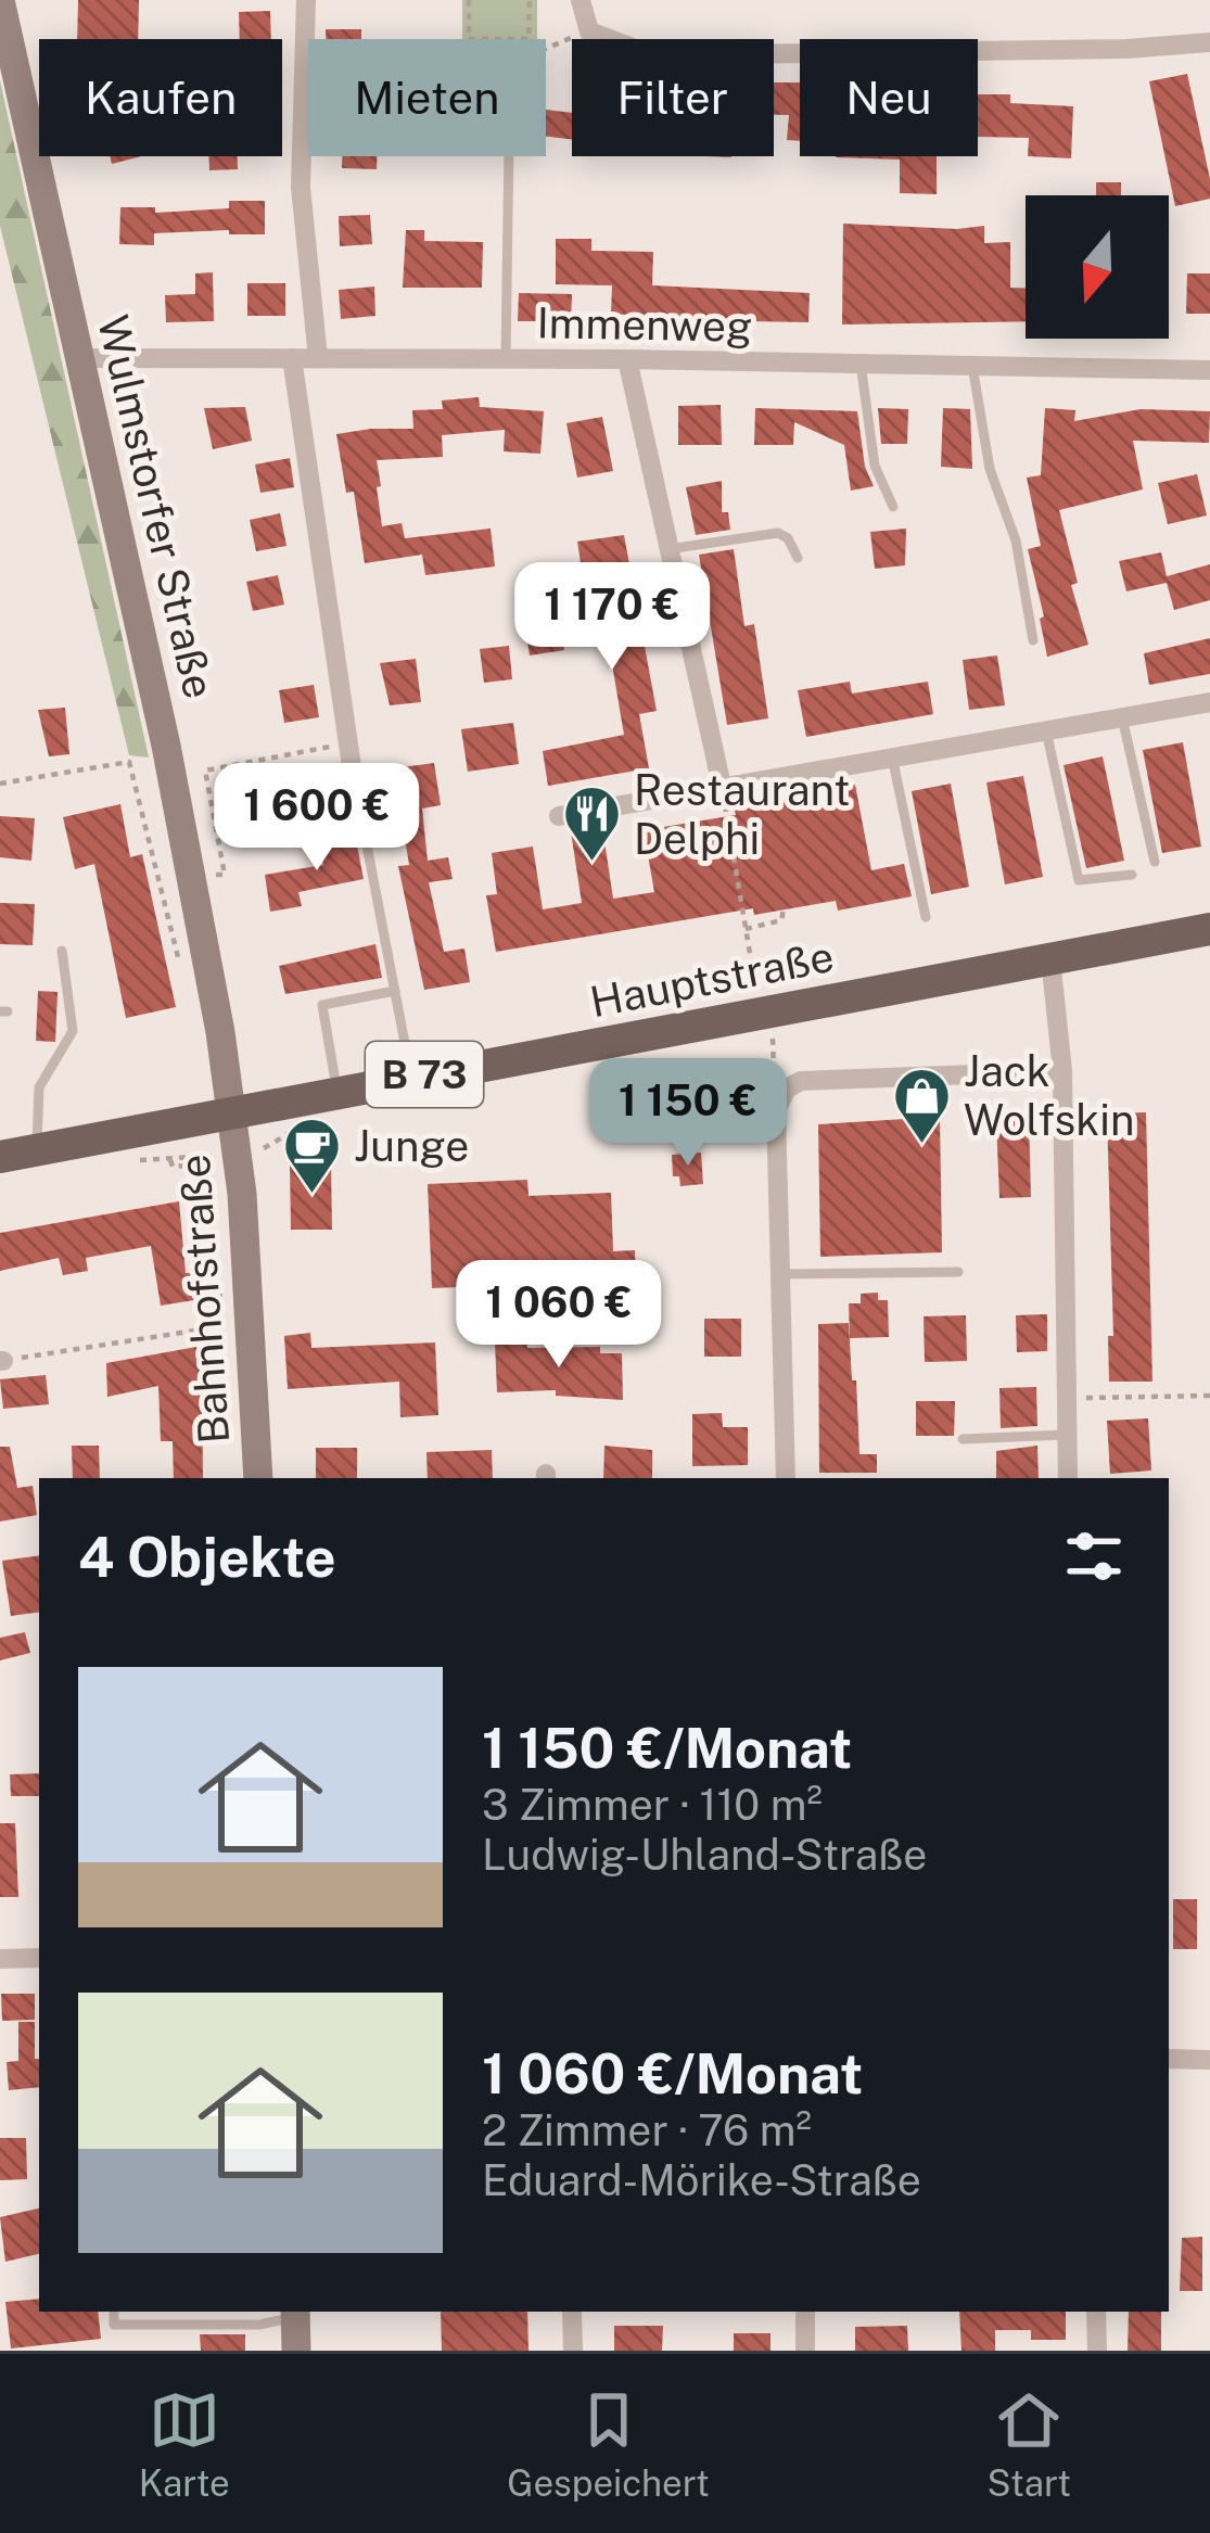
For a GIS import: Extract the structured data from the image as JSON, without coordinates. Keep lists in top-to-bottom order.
{
  "streets": {
    "main road": [
      "Wulmstorfer Straße",
      "Hauptstraße",
      "B 73",
      "Bahnhofstraße"
    ],
    "street": ["Immenweg"]
  },
  "crossings": [
    ["Immenweg", "Wulmstorfer Straße"],
    ["Wulmstorfer Straße", "Hauptstraße"],
    ["Wulmstorfer Straße", "Bahnhofstraße"],
    ["Hauptstraße", "Bahnhofstraße"]
  ],
  "places": {
    "restaurant": ["Restaurant Delphi"],
    "shop": ["Jack Wolfskin"],
    "cafe": ["Junge"]
  },
  "north": "bottom",
  "page": {
    "chip": [
      "Kaufen",
      "Mieten",
      "Filter",
      "Neu"
    ],
    "price": [
      "1 170 €",
      "1 600 €",
      "1 150 €",
      "1 060 €"
    ],
    "heading": "4 Objekte",
    "list": [
      {
        "name": "1 150 €/Monat",
        "note": "3 Zimmer · 110 m² · Ludwig-Uhland-Straße"
      },
      {
        "name": "1 060 €/Monat",
        "note": "2 Zimmer · 76 m² · Eduard-Mörike-Straße"
      }
    ],
    "tabs": ["Karte", "Gespeichert", "Start"]
  }
}
